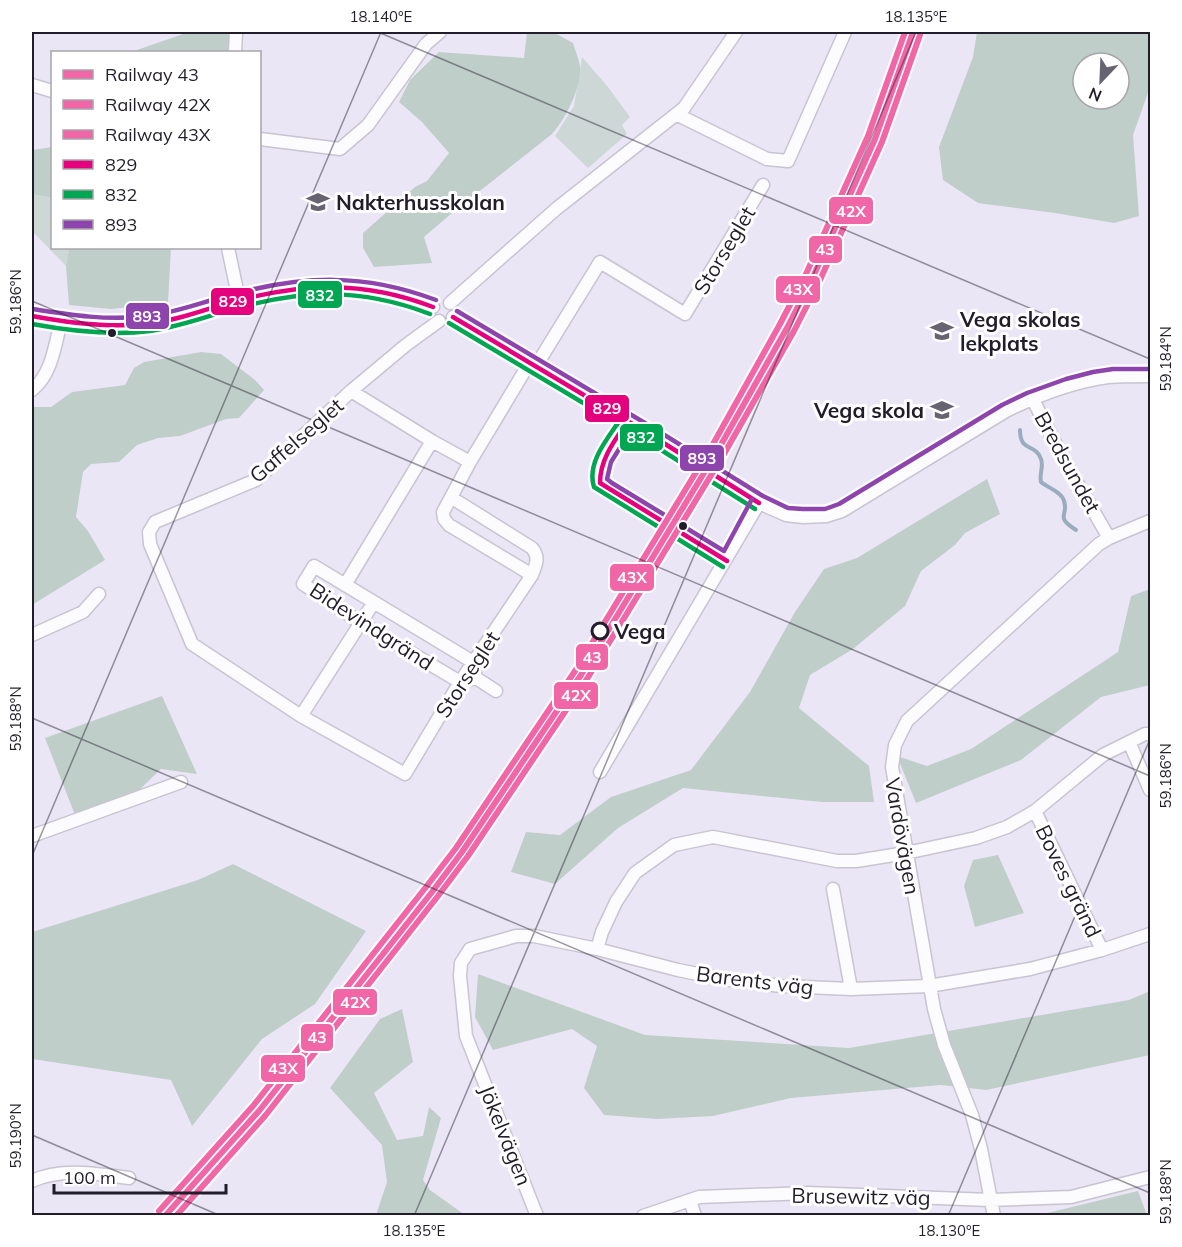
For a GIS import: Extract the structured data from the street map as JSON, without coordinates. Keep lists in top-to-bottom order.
{
  "streets": {
    "street": [
      "Storseglet",
      "Gaffelseglet",
      "Bredsundet",
      "Bidevindgränd",
      "Vardövägen",
      "Boves gränd",
      "Barents väg",
      "Jökelvägen",
      "Brusewitz väg"
    ]
  },
  "crossings": [
    ["Storseglet", "Gaffelseglet"],
    ["Storseglet", "Bidevindgränd"],
    ["Bredsundet", "Vardövägen"],
    ["Vardövägen", "Barents väg"],
    ["Vardövägen", "Brusewitz väg"],
    ["Boves gränd", "Barents väg"],
    ["Barents väg", "Jökelvägen"]
  ],
  "places": {
    "school or university": ["Nakterhusskolan", "Vega skolas lekplats", "Vega skola"],
    "other": ["Vega"]
  },
  "lines": [
    "rail line 43",
    "rail line 43X",
    "rail line 42X",
    "transit line 893",
    "transit line 829",
    "transit line 832"
  ],
  "legend": [
    "Railway 43",
    "Railway 42X",
    "Railway 43X",
    "829",
    "832",
    "893"
  ],
  "scale_bar": "100 m",
  "north": "bottom left",
  "coordinates": [
    "18.140°E",
    "18.135°E",
    "59.186°N",
    "59.184°N",
    "59.188°N",
    "59.190°N",
    "18.130°E"
  ]
}
